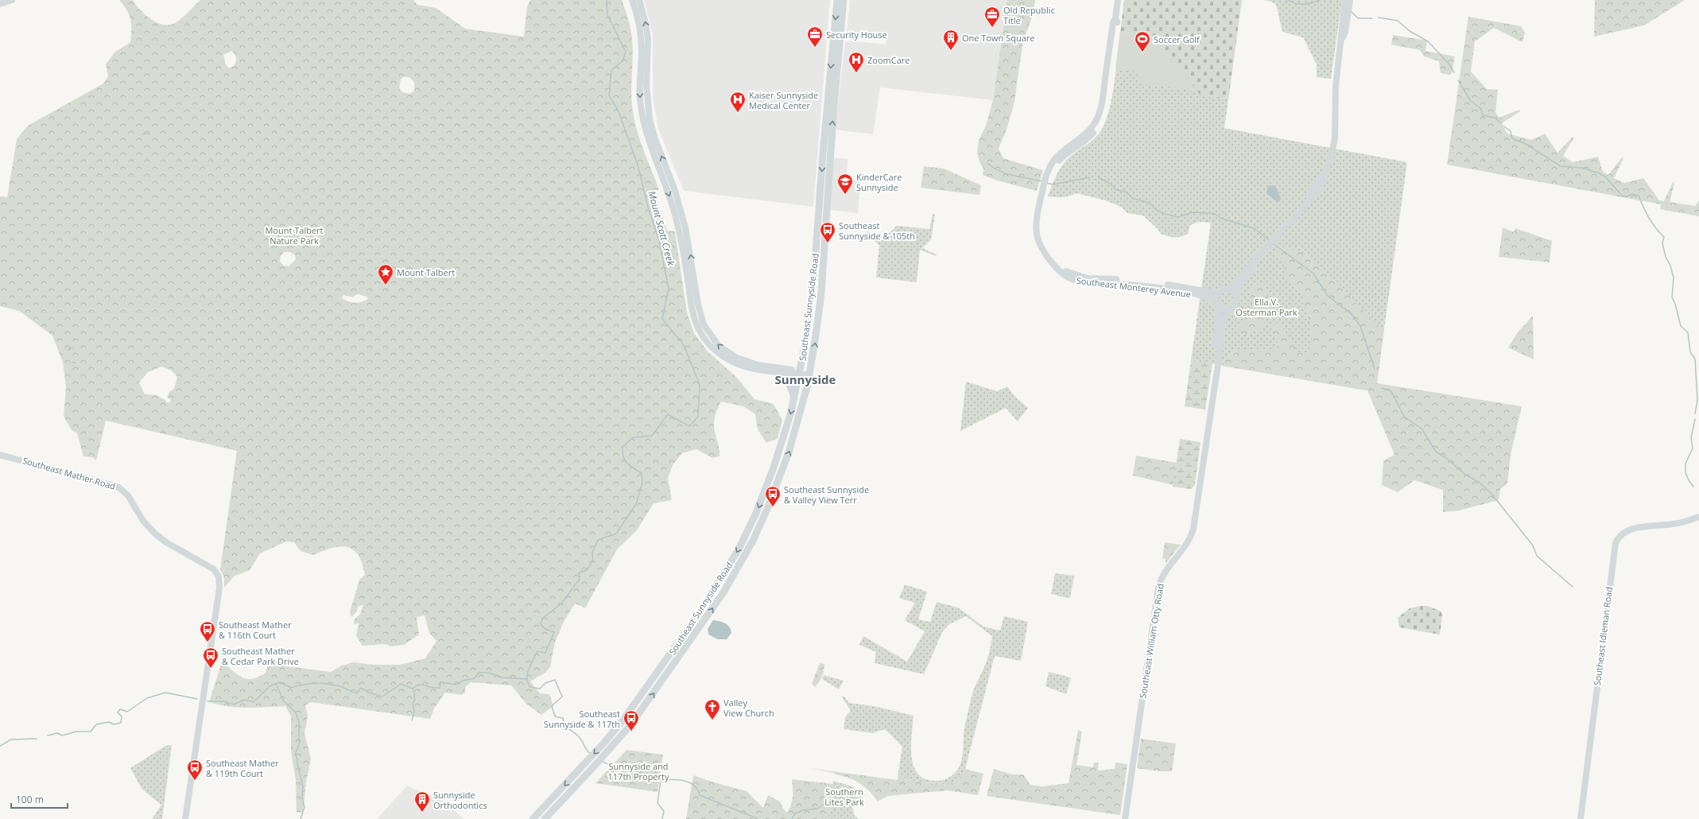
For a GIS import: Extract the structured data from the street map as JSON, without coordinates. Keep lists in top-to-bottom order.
{
  "streets": {
    "main road": ["Southeast Sunnyside Road"],
    "street": [
      "Southeast Monterey Avenue",
      "Southeast Mather Road",
      "Southeast Idleman Road",
      "Southeast William Otty Road"
    ]
  },
  "crossings": [
    ["Southeast Monterey Avenue", "Southeast William Otty Road"]
  ],
  "districts": ["Sunnyside"],
  "water": ["Mount Scott Creek"],
  "parks": [
    "Mount Talbert Nature Park",
    "Ella V. Osterman Park",
    "Sunnyside and 117th Property",
    "Southern Lites Park"
  ],
  "places": {
    "office": ["Old Republic Title", "Security House"],
    "building": ["One Town Square", "Sunnyside Orthodontics"],
    "sports": ["Soccer Golf"],
    "hospital": ["ZoomCare", "Kaiser Sunnyside Medical Center"],
    "school or university": ["KinderCare Sunnyside"],
    "bus stop": [
      "Southeast Sunnyside & 105th",
      "Southeast Sunnyside & Valley View Terr",
      "Southeast Mather & 116th Court",
      "Southeast Mather & Cedar Park Drive",
      "Southeast Sunnyside & 117th",
      "Southeast Mather & 119th Court"
    ],
    "place": ["Mount Talbert"],
    "church": ["Valley View Church"]
  },
  "scale_bar": "100 m"
}
